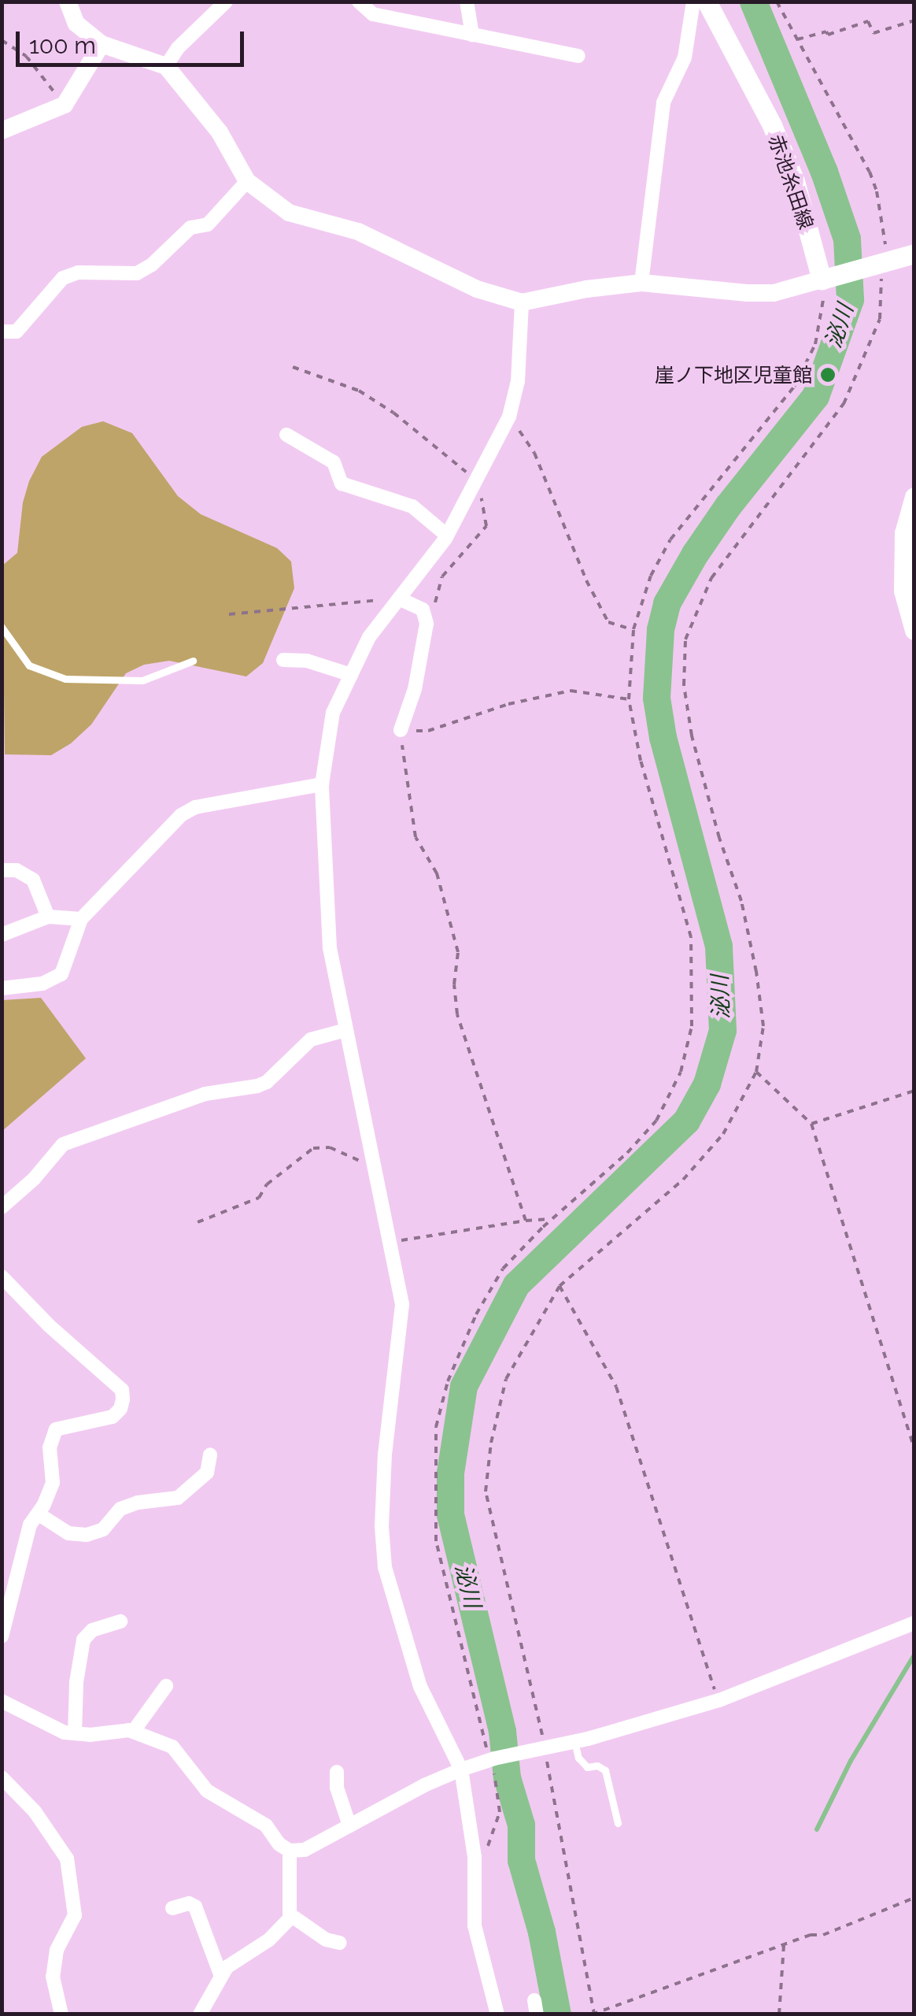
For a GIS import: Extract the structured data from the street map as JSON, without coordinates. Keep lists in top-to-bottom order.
{
  "streets": {
    "main road": ["赤池糸田線"]
  },
  "water": ["泌川"],
  "places": ["崖ノ下地区児童館"],
  "scale_bar": "100 m"
}
